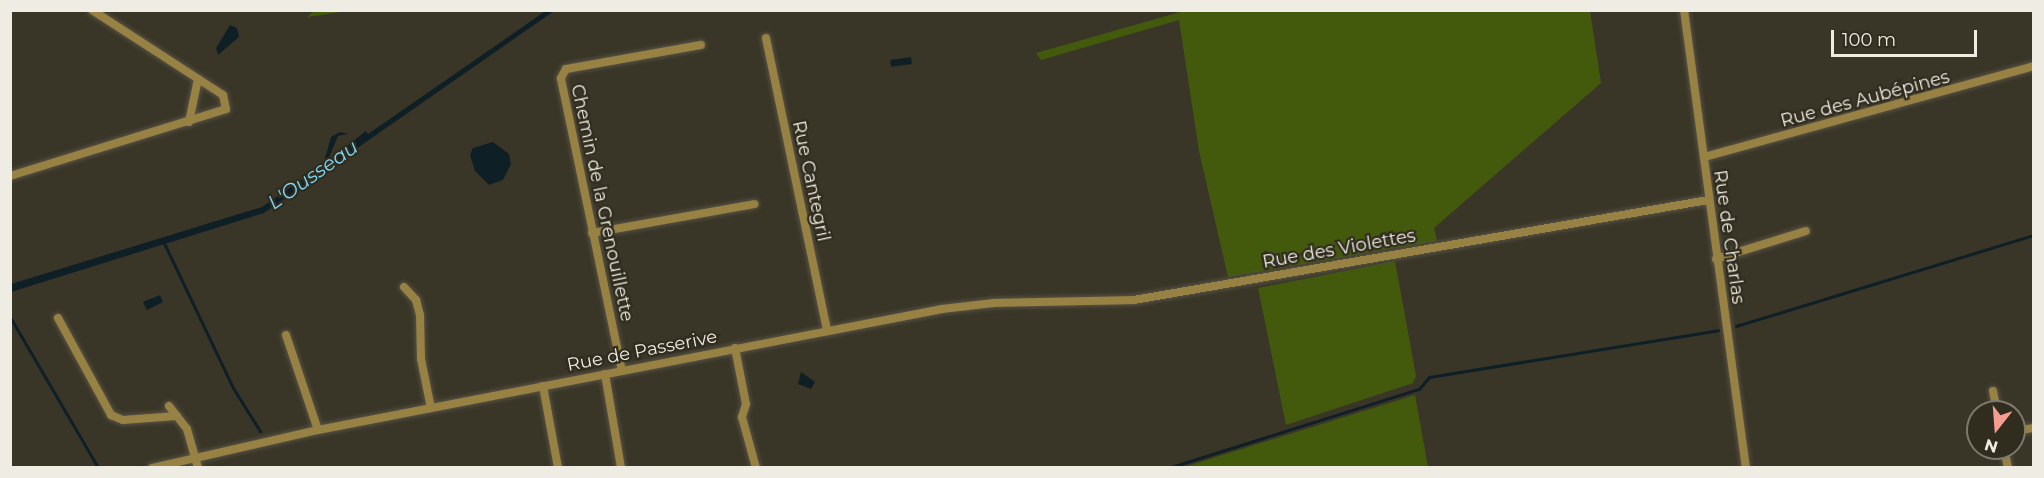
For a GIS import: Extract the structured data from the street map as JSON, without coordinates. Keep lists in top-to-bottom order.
{
  "streets": {
    "street": [
      "Rue des Aubépines",
      "Rue Cantegril",
      "Chemin de la Grenouillette",
      "Rue de Charlas",
      "Rue des Violettes",
      "Rue de Passerive"
    ]
  },
  "crossings": [
    ["Rue des Aubépines", "Rue de Charlas"],
    ["Rue Cantegril", "Rue de Passerive"],
    ["Chemin de la Grenouillette", "Rue de Passerive"],
    ["Rue de Charlas", "Rue des Violettes"],
    ["Rue des Violettes", "Rue de Passerive"]
  ],
  "water": ["L'Ousseau"],
  "scale_bar": "100 m",
  "north": "bottom"
}
